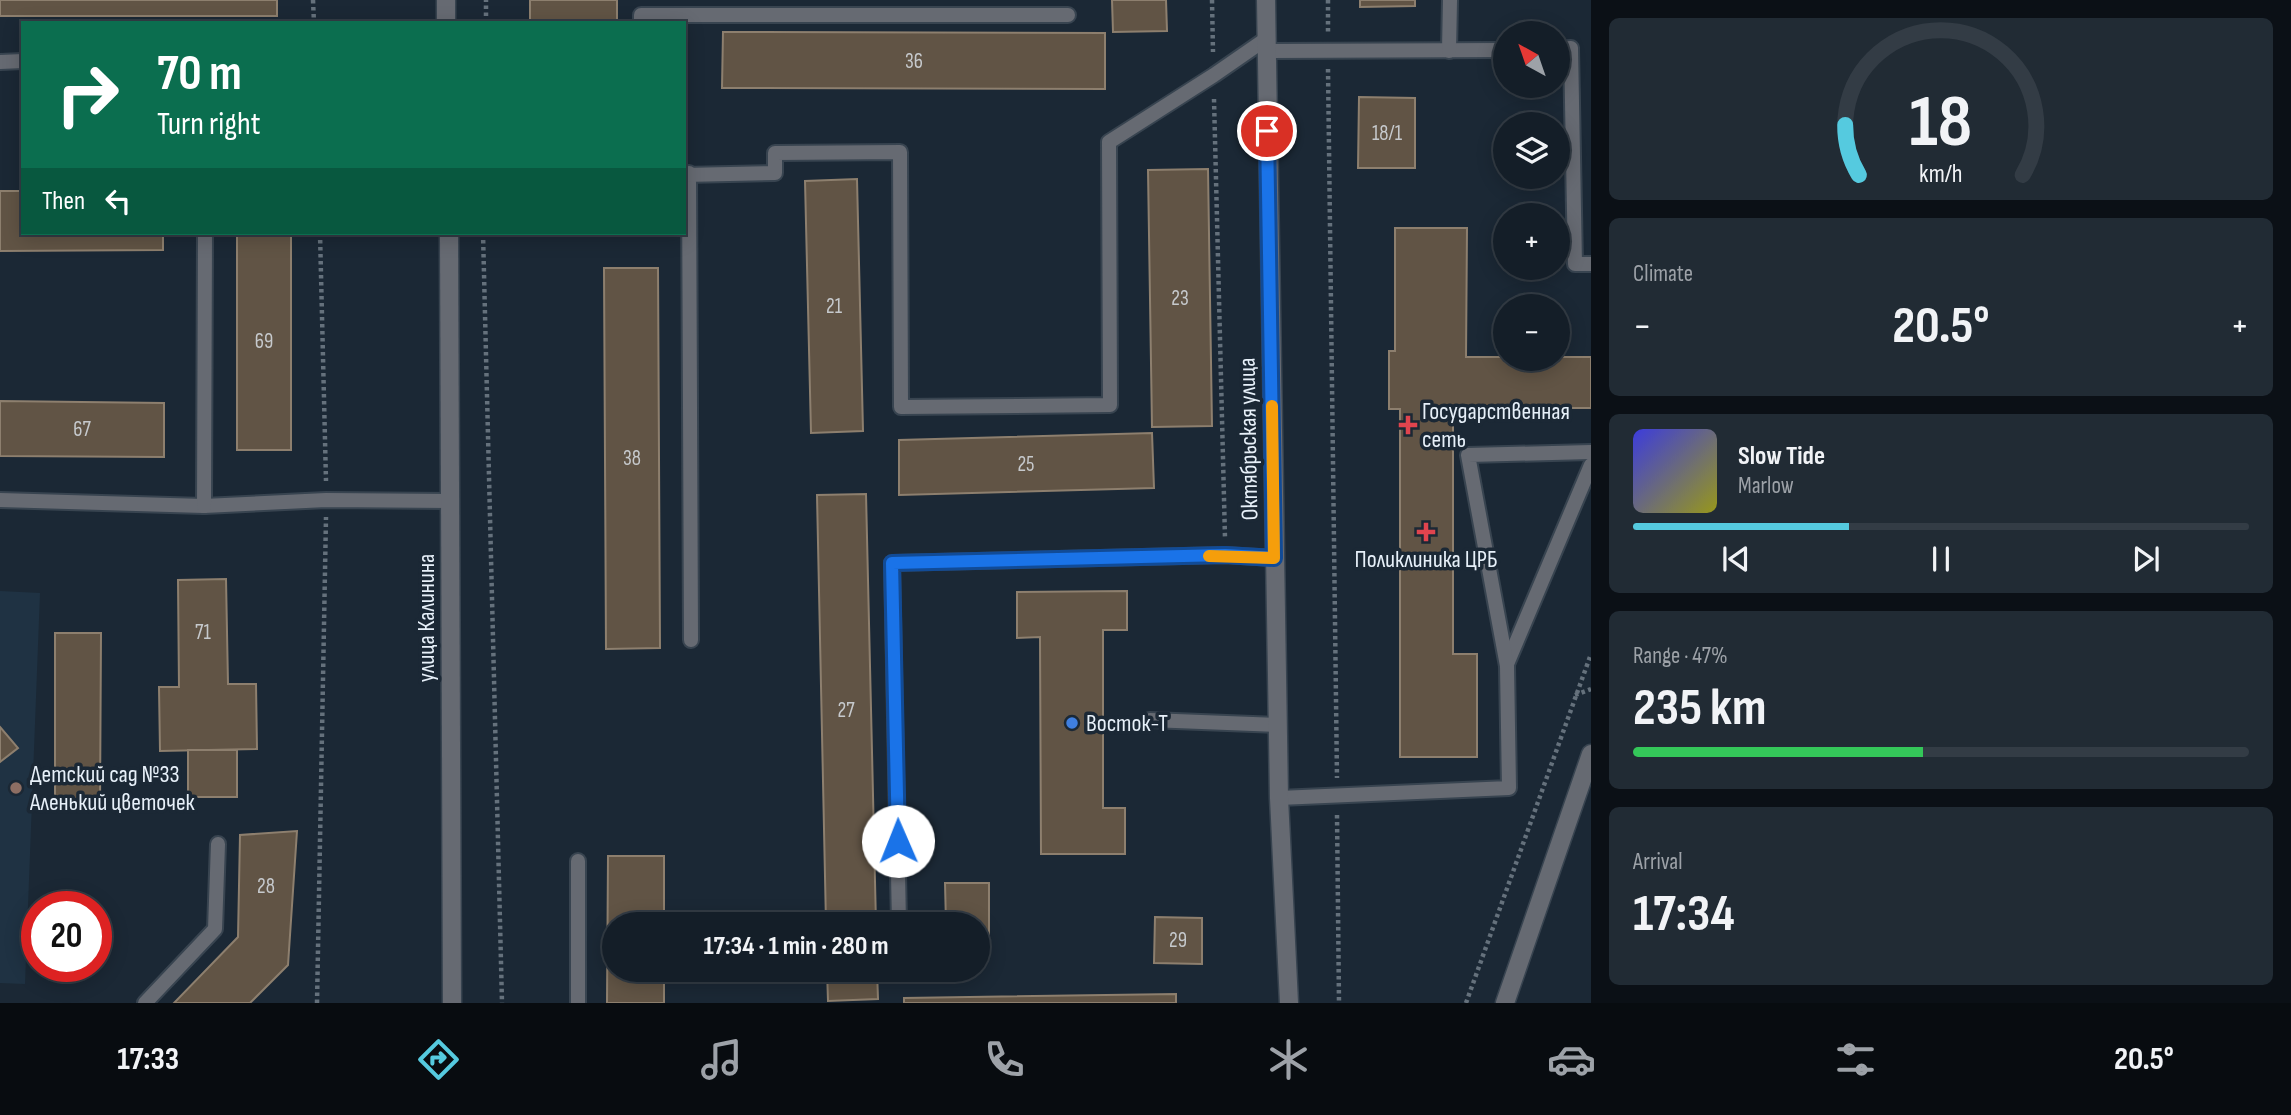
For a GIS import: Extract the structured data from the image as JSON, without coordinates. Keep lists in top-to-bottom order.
{
  "streets": {
    "street": ["Октябрьская улица", "улица Калинина"]
  },
  "places": {
    "health": ["Государственная сеть", "Поликлиника ЦРБ"],
    "other": ["Восток-Т", "Детский сад №33 Аленький цветочек"]
  },
  "house_numbers": [
    "36",
    "18/1",
    "23",
    "21",
    "69",
    "67",
    "38",
    "25",
    "71",
    "27",
    "28",
    "29"
  ],
  "north": "top left",
  "page": {
    "map_buttons": ["+", "−"],
    "turn": ["70 m", "Turn right"],
    "then": "Then",
    "tile": [
      "Climate",
      ["Range · 47%", "235 km"],
      ["Arrival", "17:34"]
    ],
    "heat": ["−", "20.5°", "+"],
    "song": ["Slow Tide", "Marlow"],
    "limit": "20",
    "trip": "17:34 · 1 min · 280 m",
    "tabs": ["17:33", "20.5°"],
    "gauge": ["18", "km/h"]
  }
}
